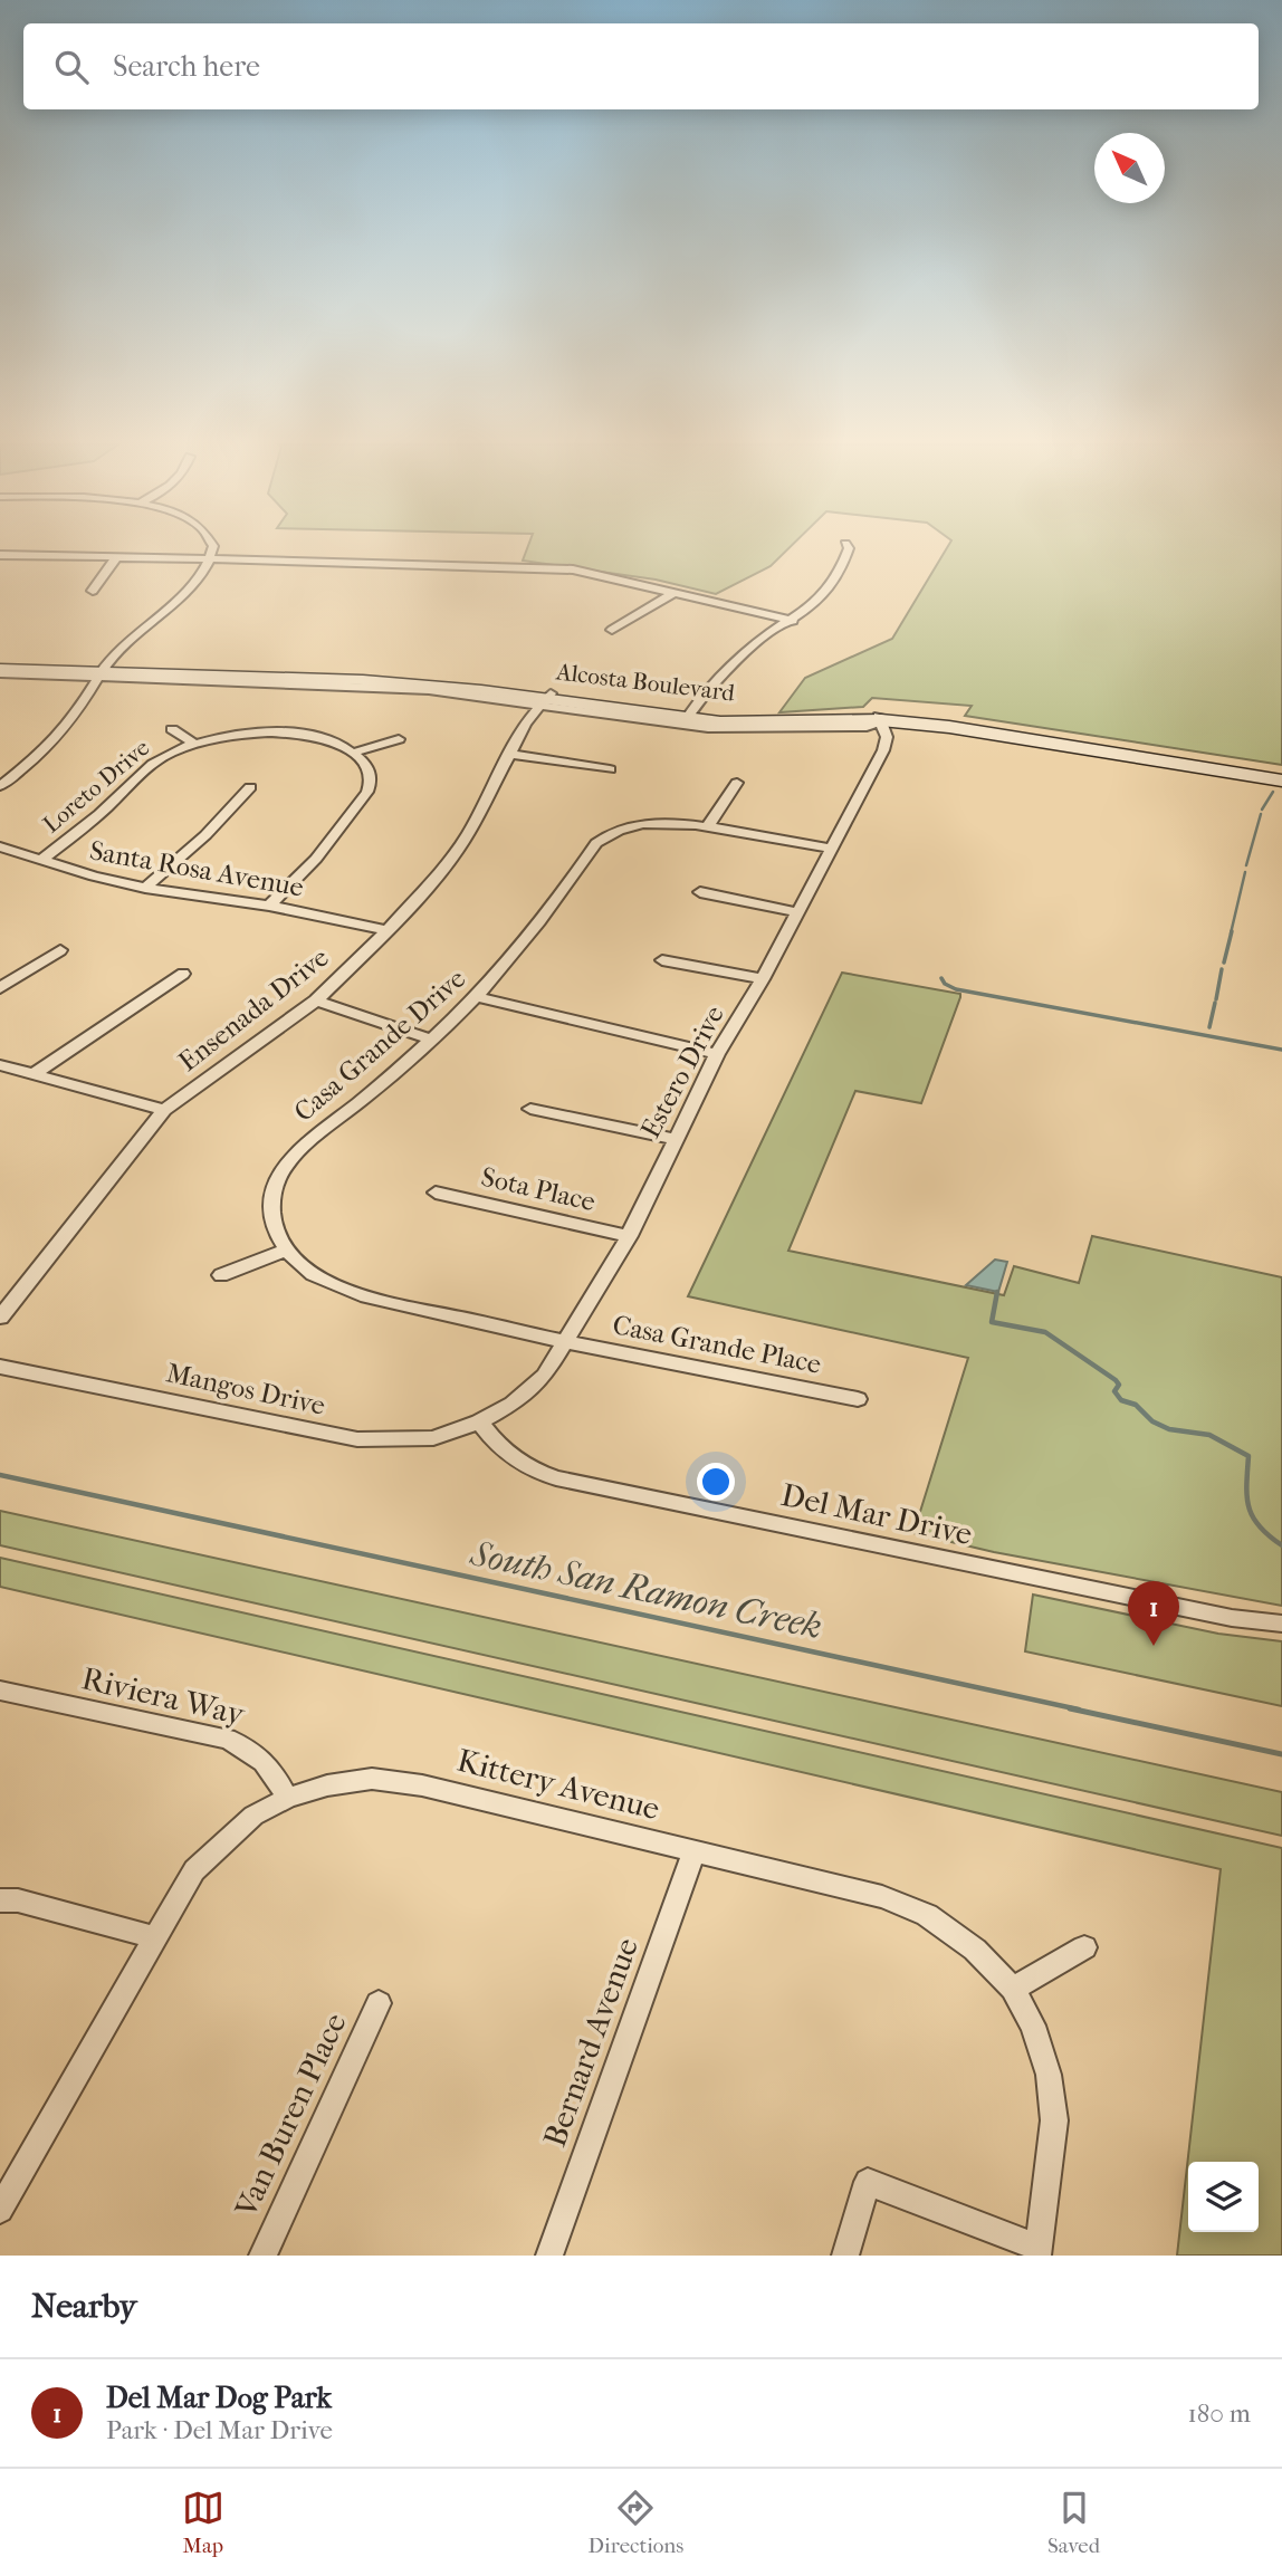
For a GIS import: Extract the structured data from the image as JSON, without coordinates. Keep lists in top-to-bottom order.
{
  "streets": {
    "main road": ["Alcosta Boulevard"],
    "street": [
      "Loreto Drive",
      "Santa Rosa Avenue",
      "Ensenada Drive",
      "Casa Grande Drive",
      "Estero Drive",
      "Sota Place",
      "Casa Grande Place",
      "Mangos Drive",
      "Del Mar Drive",
      "Riviera Way",
      "Kittery Avenue",
      "Bernard Avenue",
      "Van Buren Place"
    ]
  },
  "crossings": [
    ["Alcosta Boulevard", "Ensenada Drive"],
    ["Alcosta Boulevard", "Estero Drive"],
    ["Loreto Drive", "Santa Rosa Avenue"],
    ["Santa Rosa Avenue", "Ensenada Drive"],
    ["Casa Grande Drive", "Estero Drive"],
    ["Estero Drive", "Sota Place"],
    ["Estero Drive", "Casa Grande Place"],
    ["Estero Drive", "Mangos Drive"],
    ["Estero Drive", "Del Mar Drive"],
    ["Mangos Drive", "Del Mar Drive"],
    ["Riviera Way", "Kittery Avenue"],
    ["Kittery Avenue", "Bernard Avenue"]
  ],
  "water": ["South San Ramon Creek"],
  "north": "top left",
  "page": {
    "search": "Search here",
    "pins": "1",
    "heading": "Nearby",
    "list": [
      {
        "mark": "1",
        "name": "Del Mar Dog Park",
        "note": "Park · Del Mar Drive",
        "value": "180 m"
      }
    ],
    "nav": ["Map", "Directions", "Saved"]
  }
}
